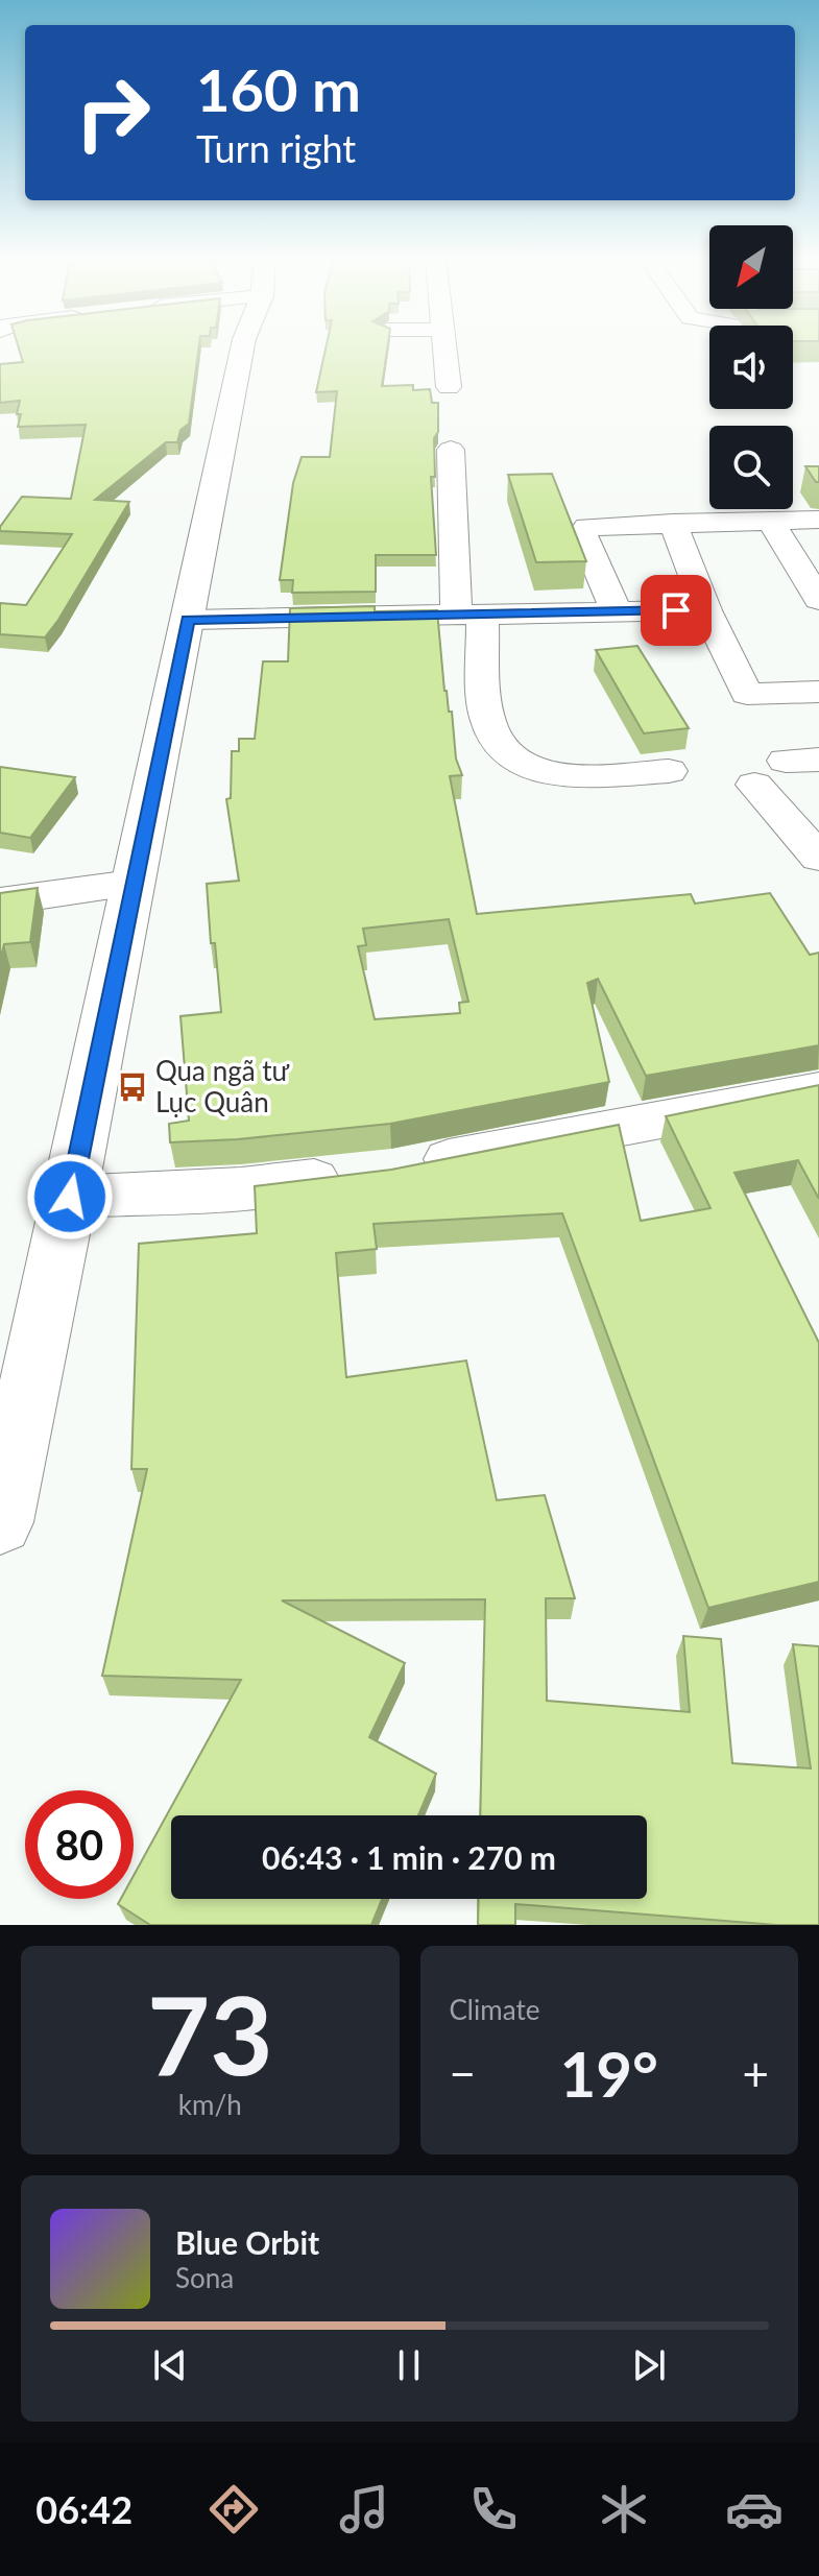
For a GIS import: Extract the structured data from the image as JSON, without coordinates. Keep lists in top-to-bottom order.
{
  "places": {
    "bus stop": ["Qua ngã tư Lục Quân"]
  },
  "north": "bottom left",
  "page": {
    "turn": ["160 m", "Turn right"],
    "limit": "80",
    "trip": "06:43 · 1 min · 270 m",
    "tile": [
      ["73", "km/h"],
      "Climate"
    ],
    "heat": ["−", "19°", "+"],
    "song": ["Blue Orbit", "Sona"],
    "tabs": "06:42"
  }
}
